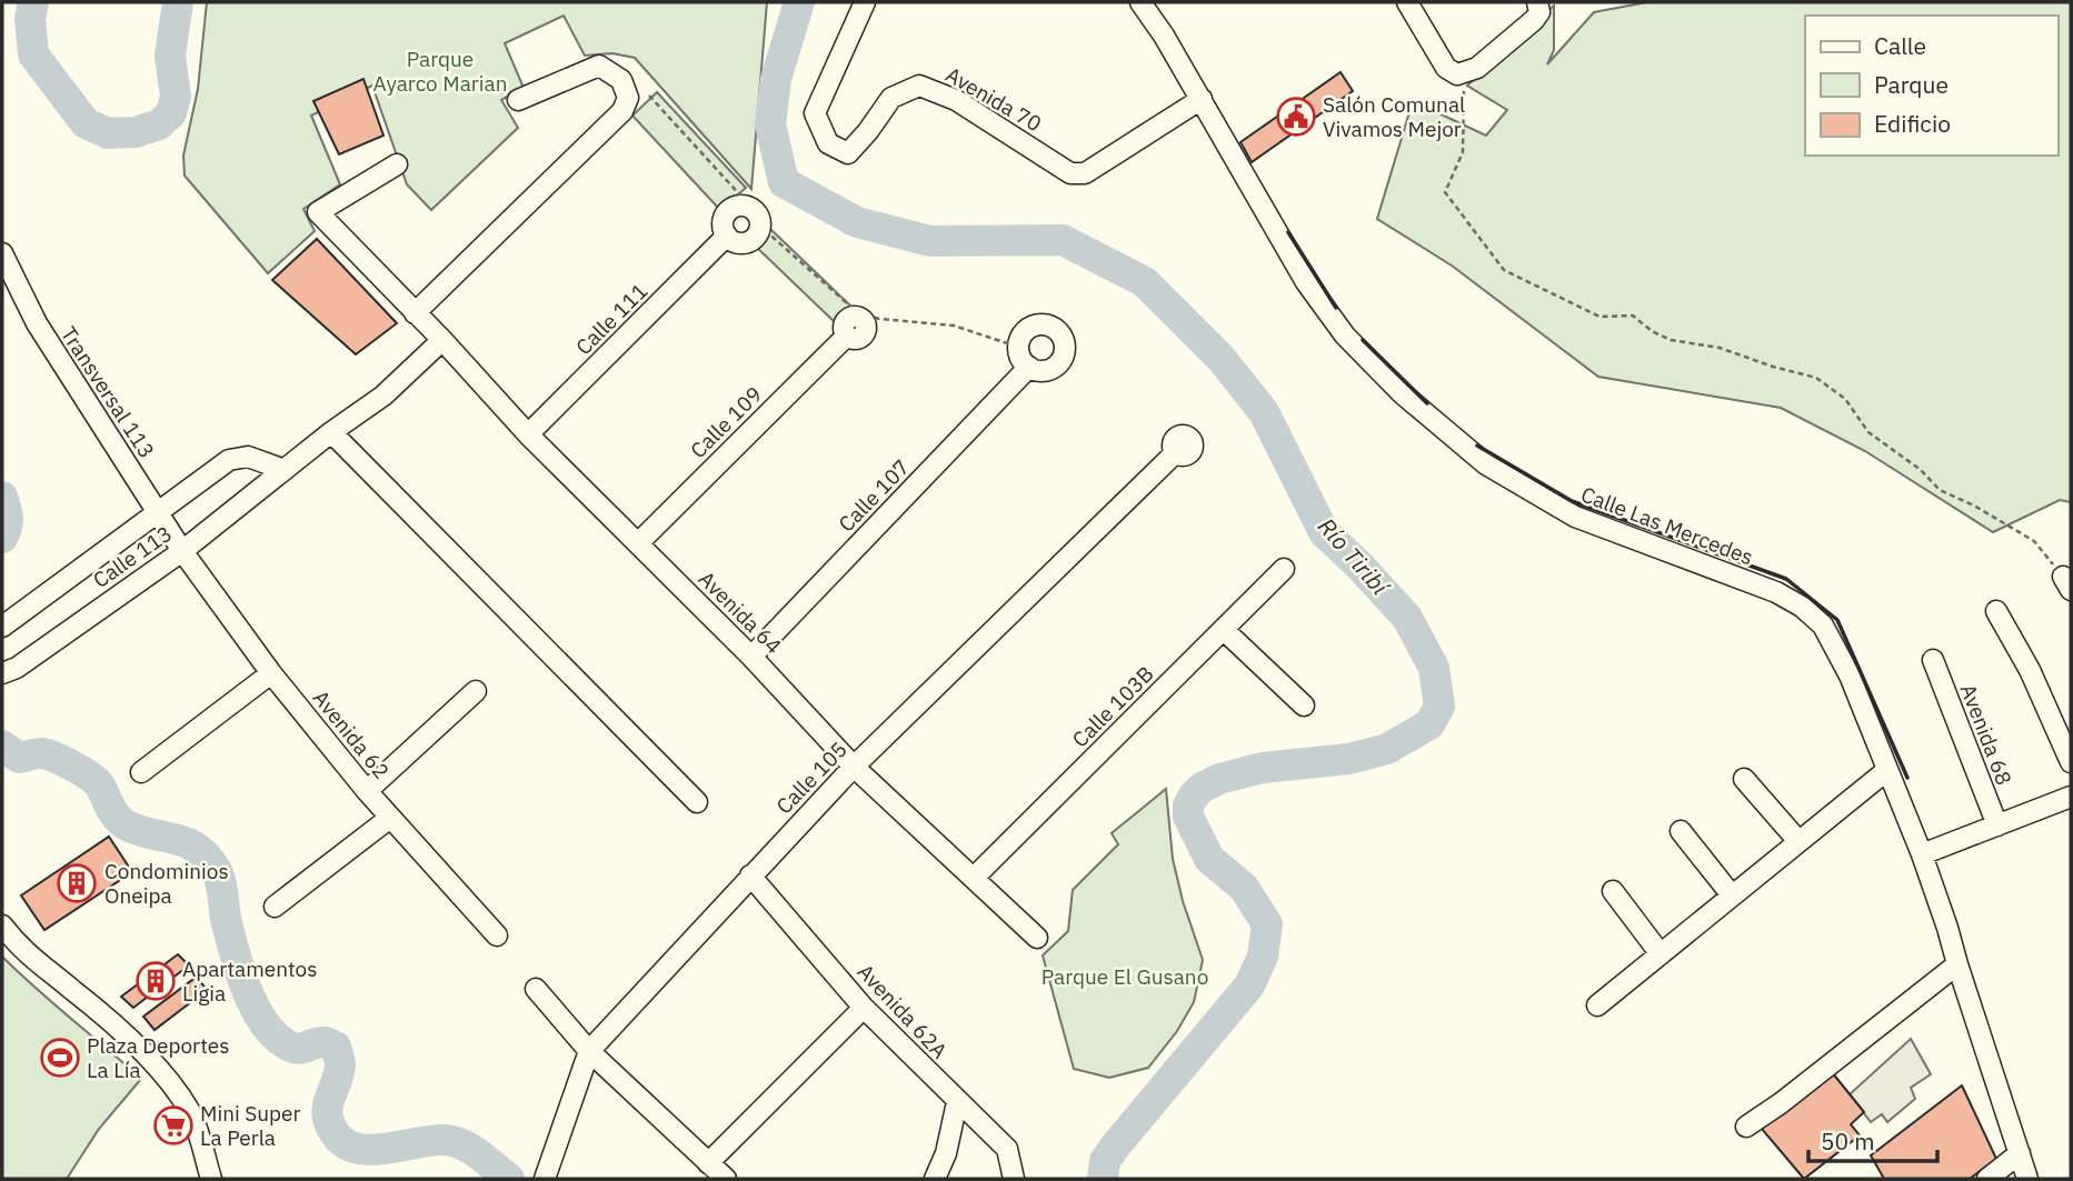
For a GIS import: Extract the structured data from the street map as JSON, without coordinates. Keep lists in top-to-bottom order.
{
  "streets": {
    "street": [
      "Avenida 70",
      "Calle 111",
      "Transversal 113",
      "Calle 109",
      "Calle 107",
      "Calle Las Mercedes",
      "Calle 113",
      "Avenida 64",
      "Calle 103B",
      "Avenida 62",
      "Avenida 68",
      "Calle 105",
      "Avenida 62A"
    ]
  },
  "crossings": [
    ["Avenida 70", "Calle Las Mercedes"],
    ["Calle 111", "Avenida 64"],
    ["Transversal 113", "Calle 113"],
    ["Transversal 113", "Avenida 62"],
    ["Calle 109", "Avenida 64"],
    ["Calle 107", "Avenida 64"],
    ["Calle 113", "Avenida 64"],
    ["Calle 113", "Avenida 62"],
    ["Avenida 64", "Calle 103B"],
    ["Avenida 64", "Calle 105"],
    ["Calle 105", "Avenida 62A"]
  ],
  "water": ["Río Tiribí"],
  "parks": ["Parque Ayarco Marian", "Parque El Gusano"],
  "places": {
    "public building": ["Salón Comunal Vivamos Mejor"],
    "building": ["Condominios Oneipa", "Apartamentos Ligia"],
    "sports": ["Plaza Deportes La Lía"],
    "supermarket": ["Mini Super La Perla"]
  },
  "legend": ["Calle", "Parque", "Edificio"],
  "scale_bar": "50 m"
}
